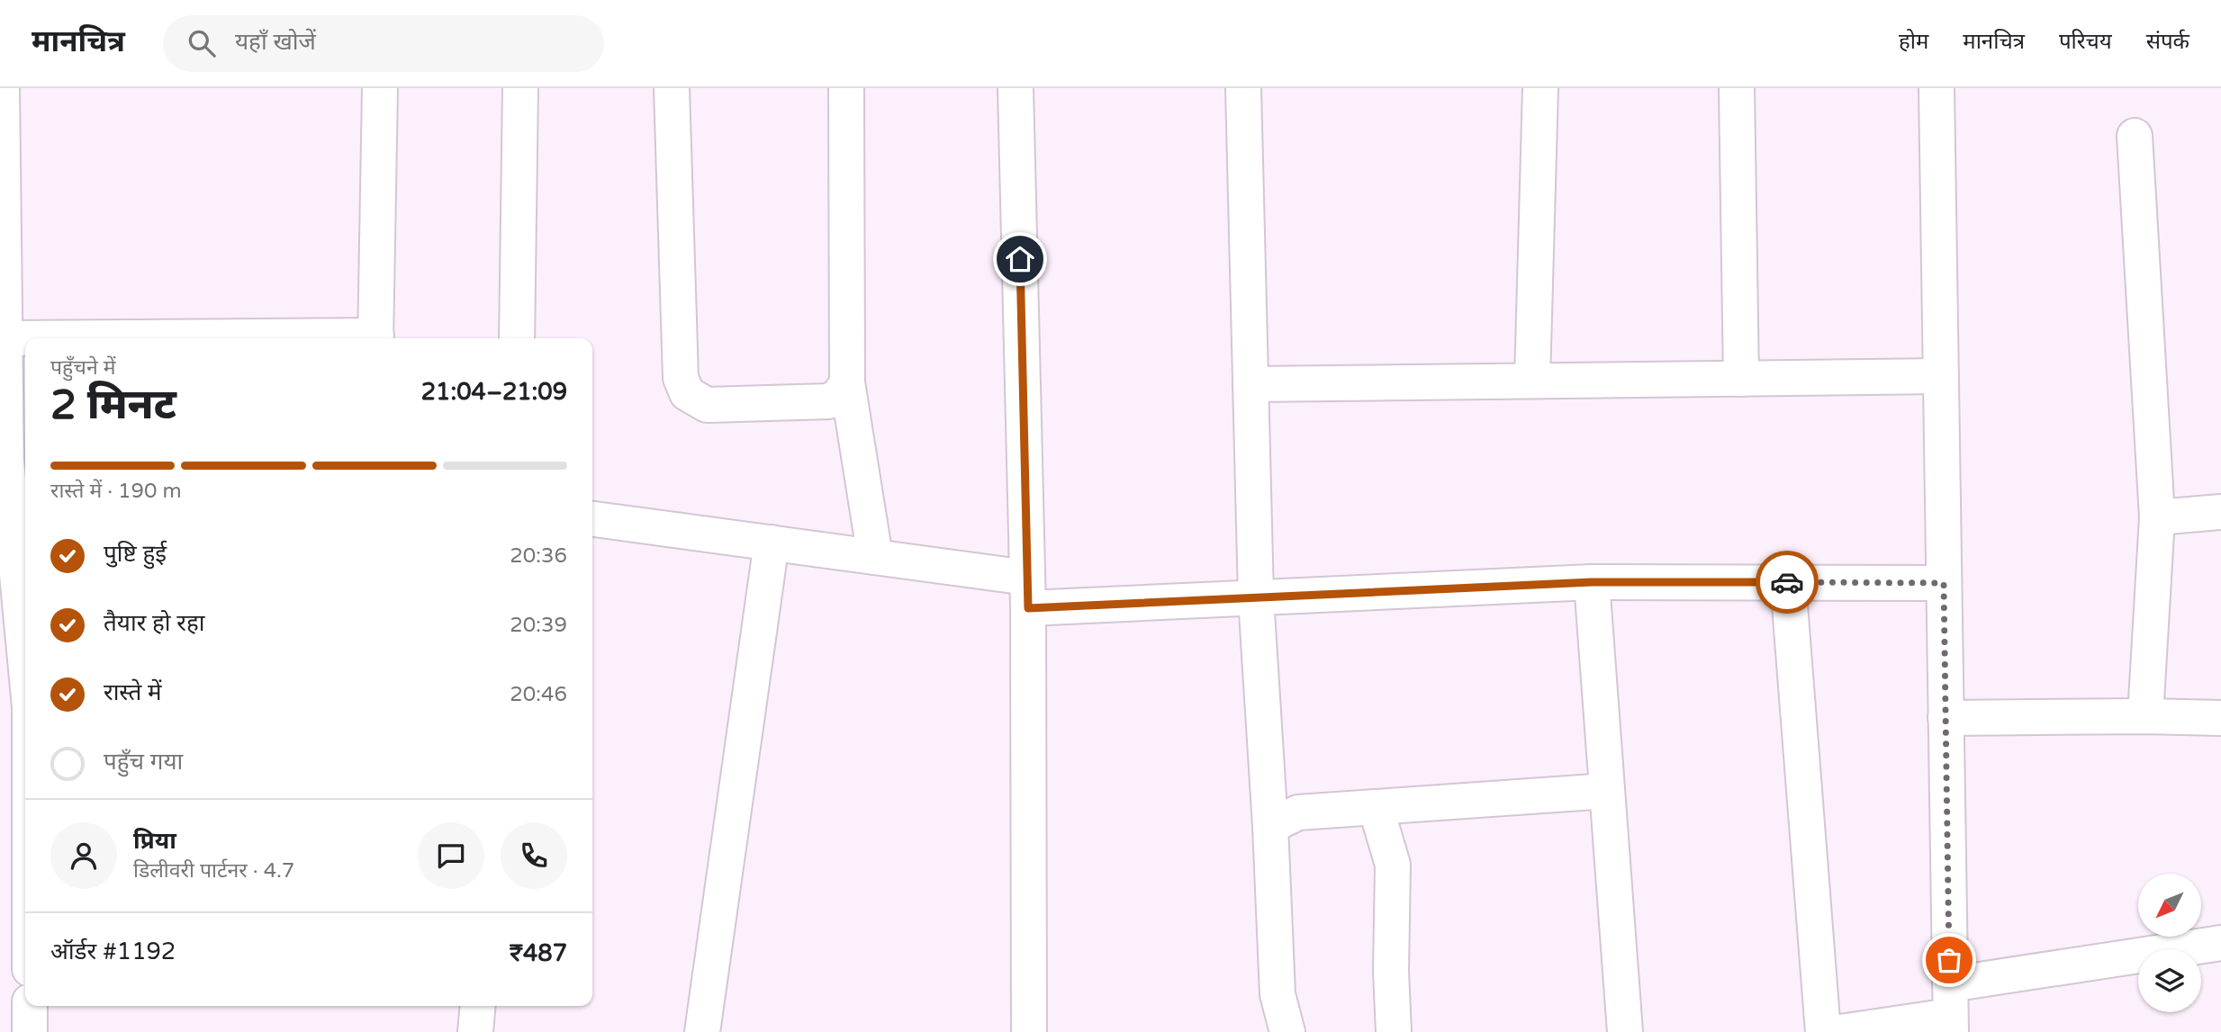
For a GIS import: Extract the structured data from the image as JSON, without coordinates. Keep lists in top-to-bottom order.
{
  "north": "bottom left",
  "page": {
    "header": "मानचित्र",
    "search": "यहाँ खोजें",
    "nav": [
      "होम",
      "मानचित्र",
      "परिचय",
      "संपर्क"
    ],
    "heading": ["2 मिनट", "पहुँचने में", "21:04–21:09"],
    "panel": [
      "प्रिया",
      "डिलीवरी पार्टनर · 4.7",
      "ऑर्डर #1192",
      "₹487"
    ],
    "bar": "रास्ते में · 190 m",
    "list": [
      ["पुष्टि हुई", "20:36"],
      ["तैयार हो रहा", "20:39"],
      ["रास्ते में", "20:46"],
      "पहुँच गया"
    ]
  }
}
